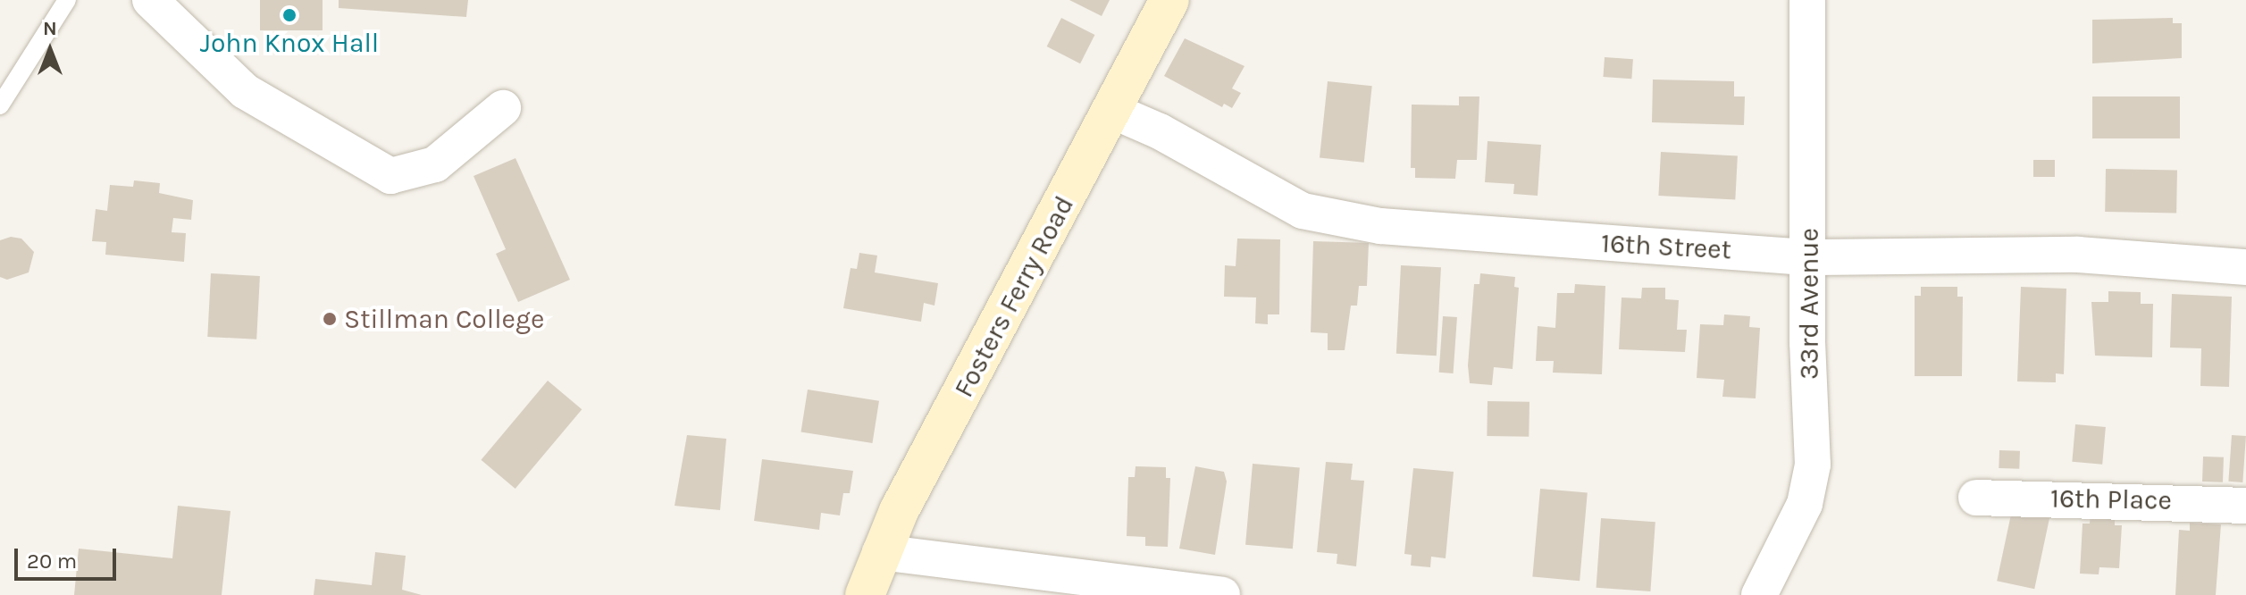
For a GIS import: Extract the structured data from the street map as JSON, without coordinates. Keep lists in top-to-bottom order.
{
  "streets": {
    "street": [
      "16th Street",
      "Fosters Ferry Road",
      "33rd Avenue",
      "16th Place"
    ]
  },
  "crossings": [
    ["16th Street", "Fosters Ferry Road"],
    ["16th Street", "33rd Avenue"]
  ],
  "places": ["John Knox Hall", "Stillman College"],
  "scale_bar": "20 m",
  "north": "top"
}
